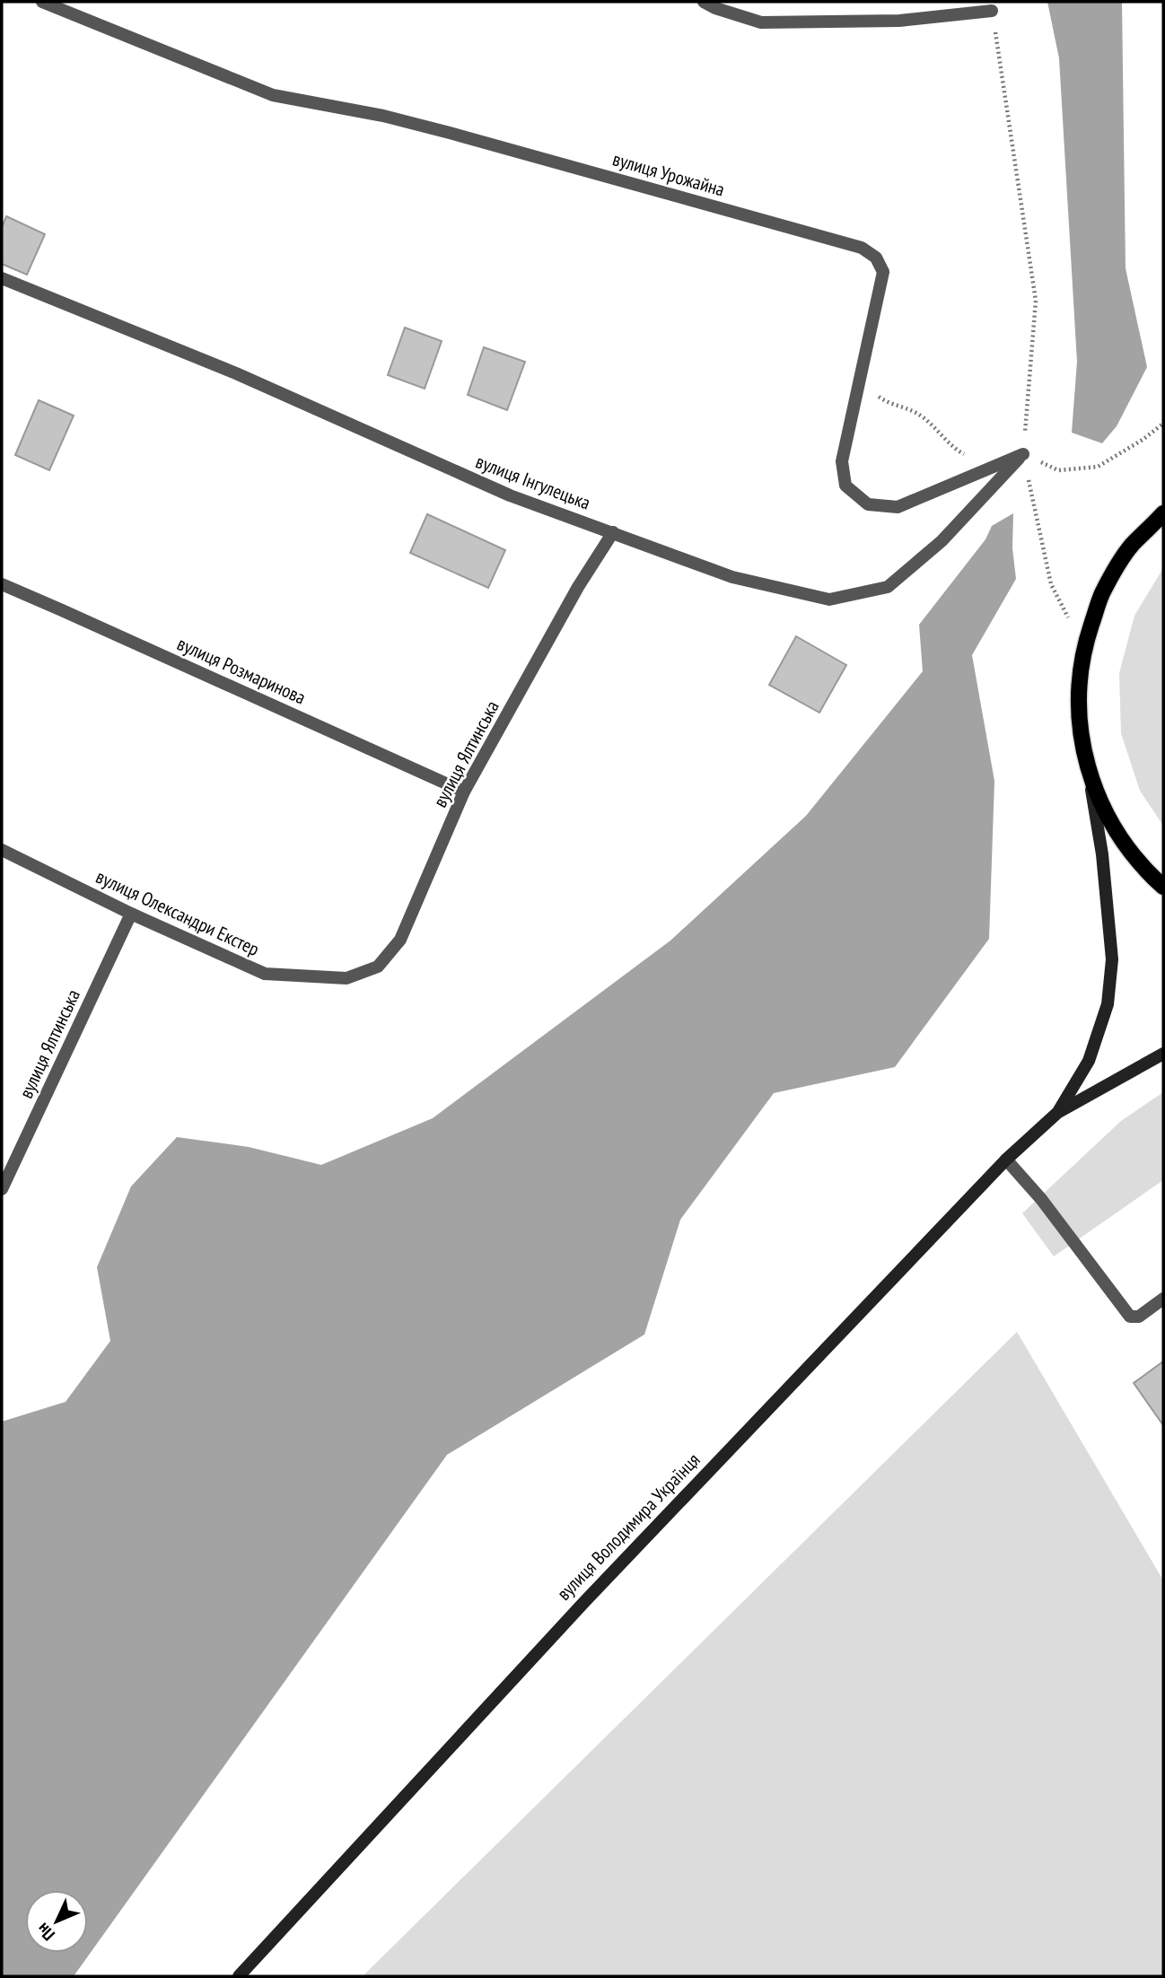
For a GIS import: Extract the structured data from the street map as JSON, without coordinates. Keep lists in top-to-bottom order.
{
  "streets": {
    "main road": ["вулиця Володимира Українця"],
    "street": [
      "вулиця Урожайна",
      "вулиця Інгулецька",
      "вулиця Розмаринова",
      "вулиця Ялтинська",
      "вулиця Олександри Екстер"
    ]
  },
  "crossings": [
    ["вулиця Урожайна", "вулиця Інгулецька"],
    ["вулиця Інгулецька", "вулиця Ялтинська"],
    ["вулиця Розмаринова", "вулиця Ялтинська"],
    ["вулиця Ялтинська", "вулиця Олександри Екстер"]
  ],
  "north": "bottom left"
}
